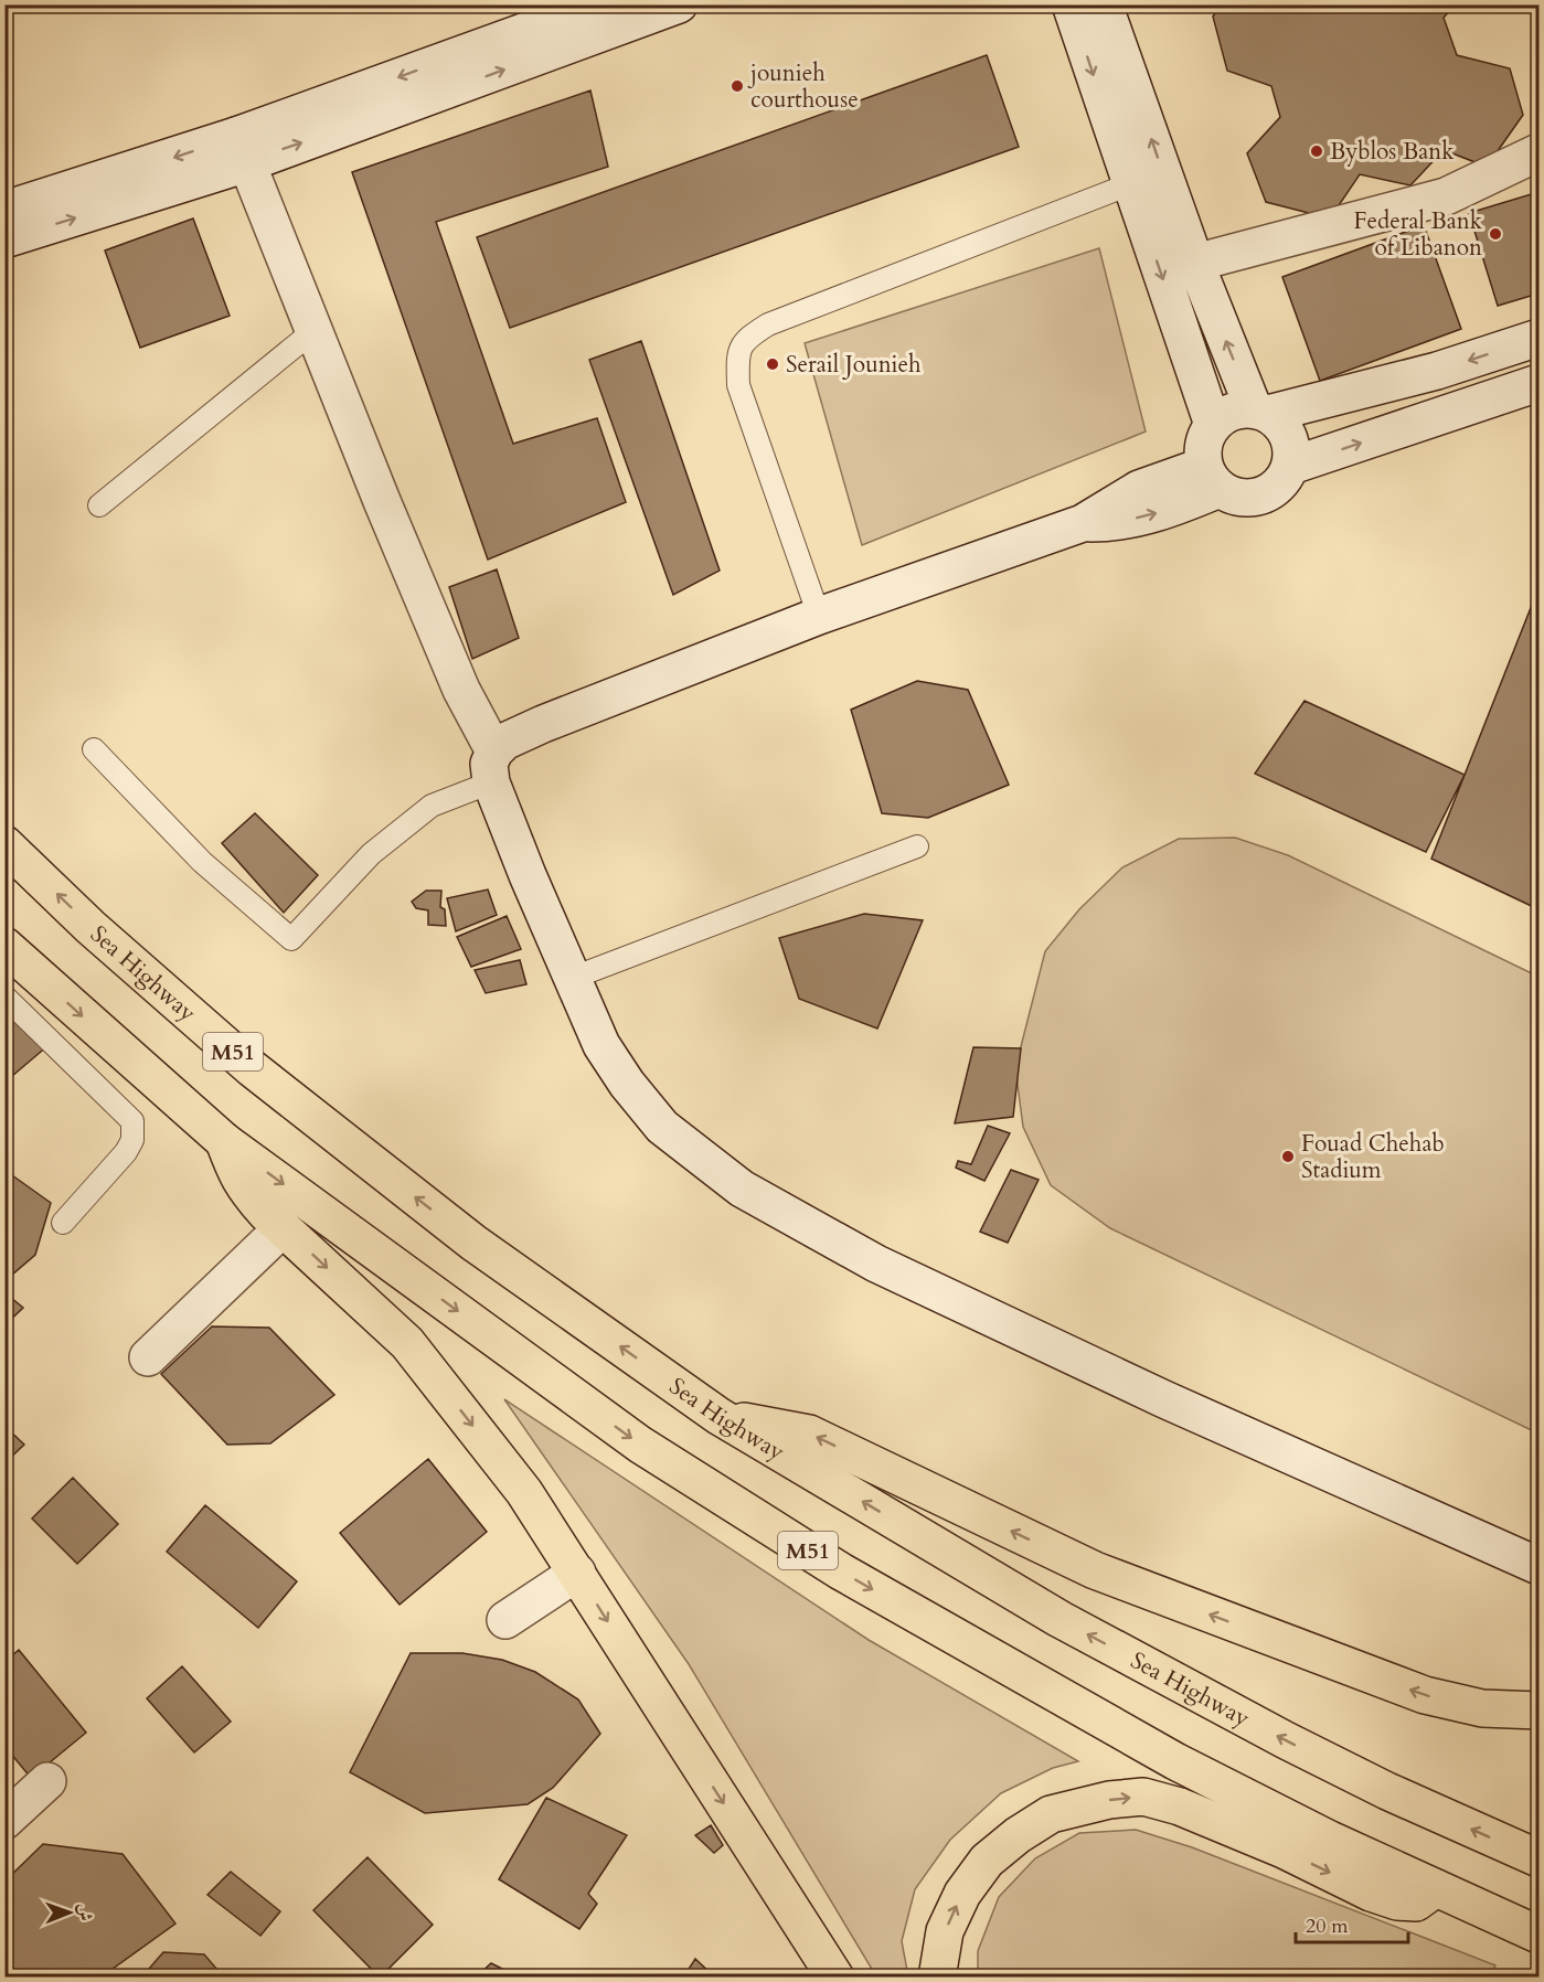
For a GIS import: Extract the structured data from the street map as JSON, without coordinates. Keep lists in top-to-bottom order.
{
  "streets": {
    "highway": ["Sea Highway", "M51"]
  },
  "places": [
    "jounieh courthouse",
    "Byblos Bank",
    "Federal Bank of Libanon",
    "Serail Jounieh",
    "Fouad Chehab Stadium"
  ],
  "scale_bar": "20 m",
  "north": "right"
}
